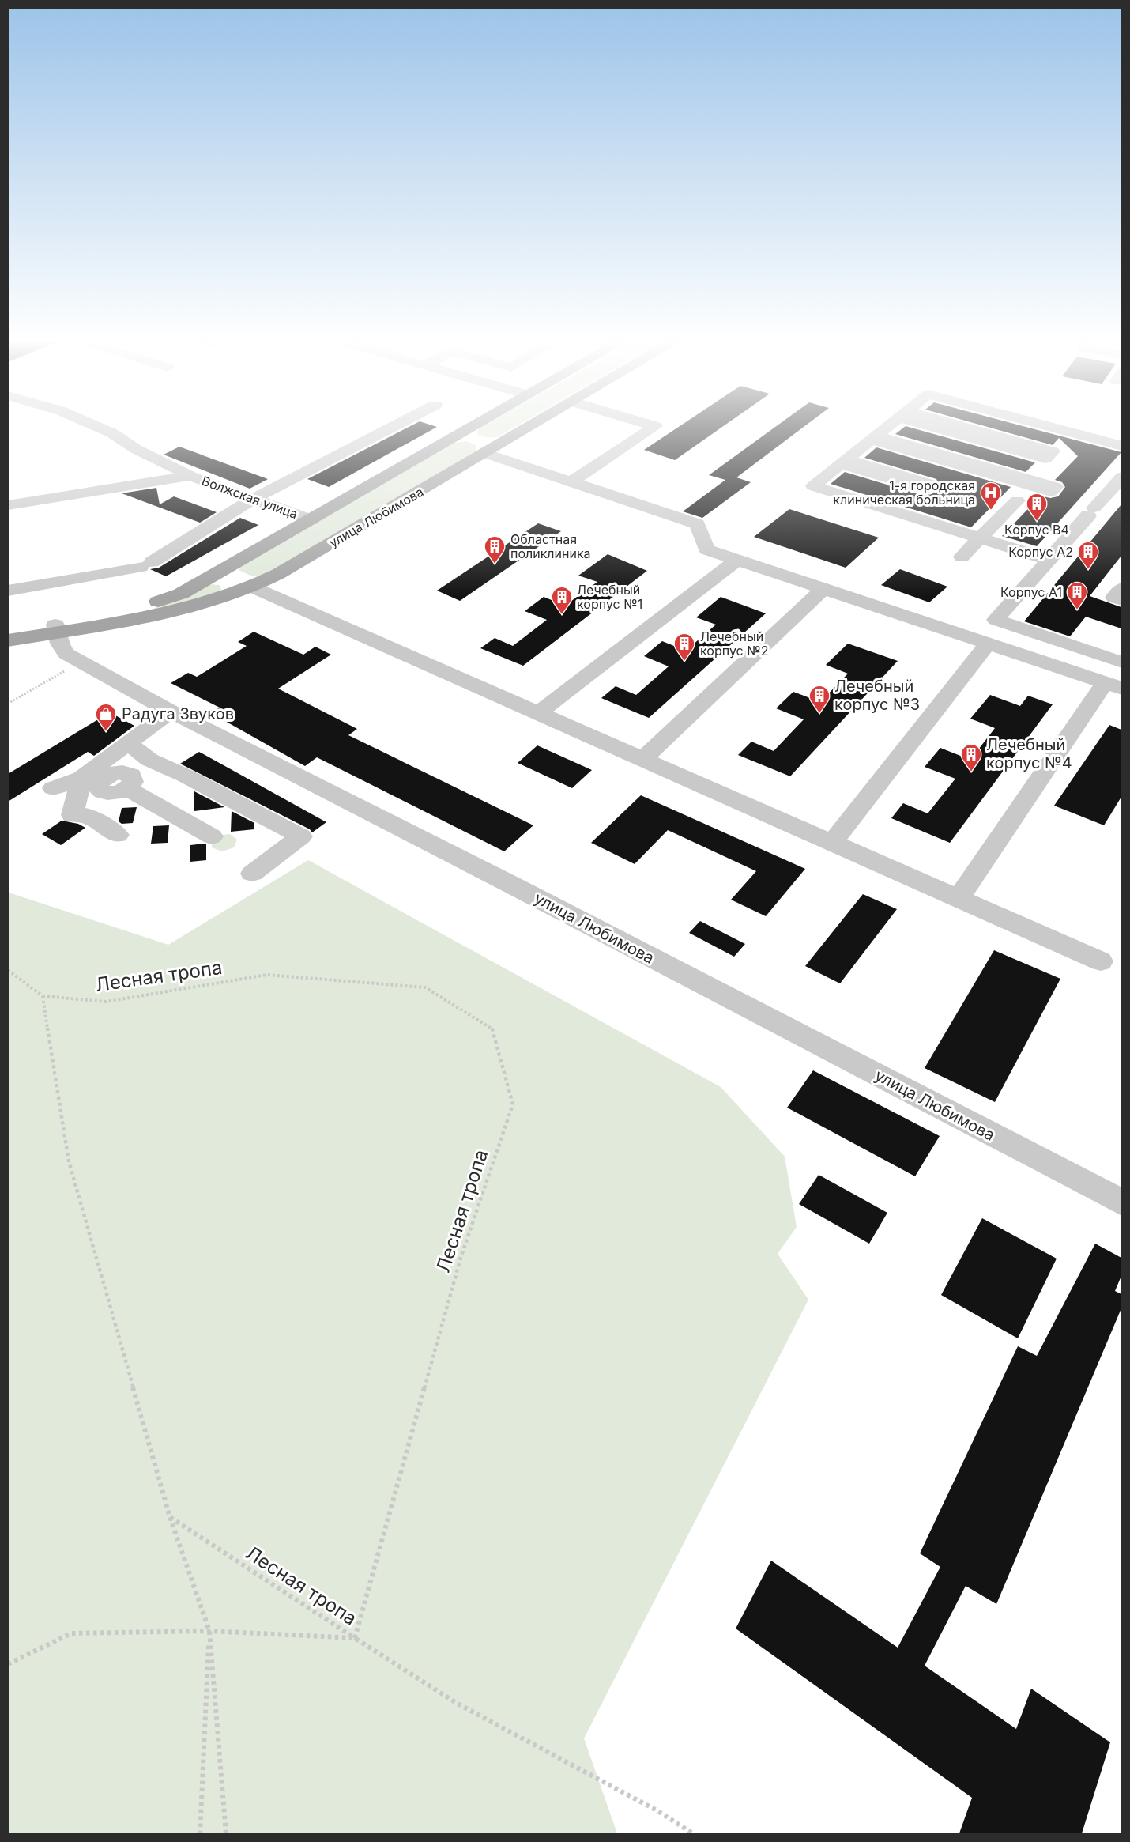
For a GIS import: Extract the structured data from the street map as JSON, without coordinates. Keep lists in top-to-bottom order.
{
  "streets": {
    "main road": ["улица Любимова"],
    "street": ["Волжская улица"],
    "path": ["Лесная тропа"]
  },
  "crossings": [
    ["Волжская улица", "улица Любимова"]
  ],
  "places": {
    "hospital": ["1-я городская клиническая больница"],
    "building": [
      "Корпус В4",
      "Областная поликлиника",
      "Корпус А2",
      "Корпус А1",
      "Лечебный корпус №1",
      "Лечебный корпус №2",
      "Лечебный корпус №3",
      "Лечебный корпус №4"
    ],
    "shop": ["Радуга Звуков"]
  }
}
